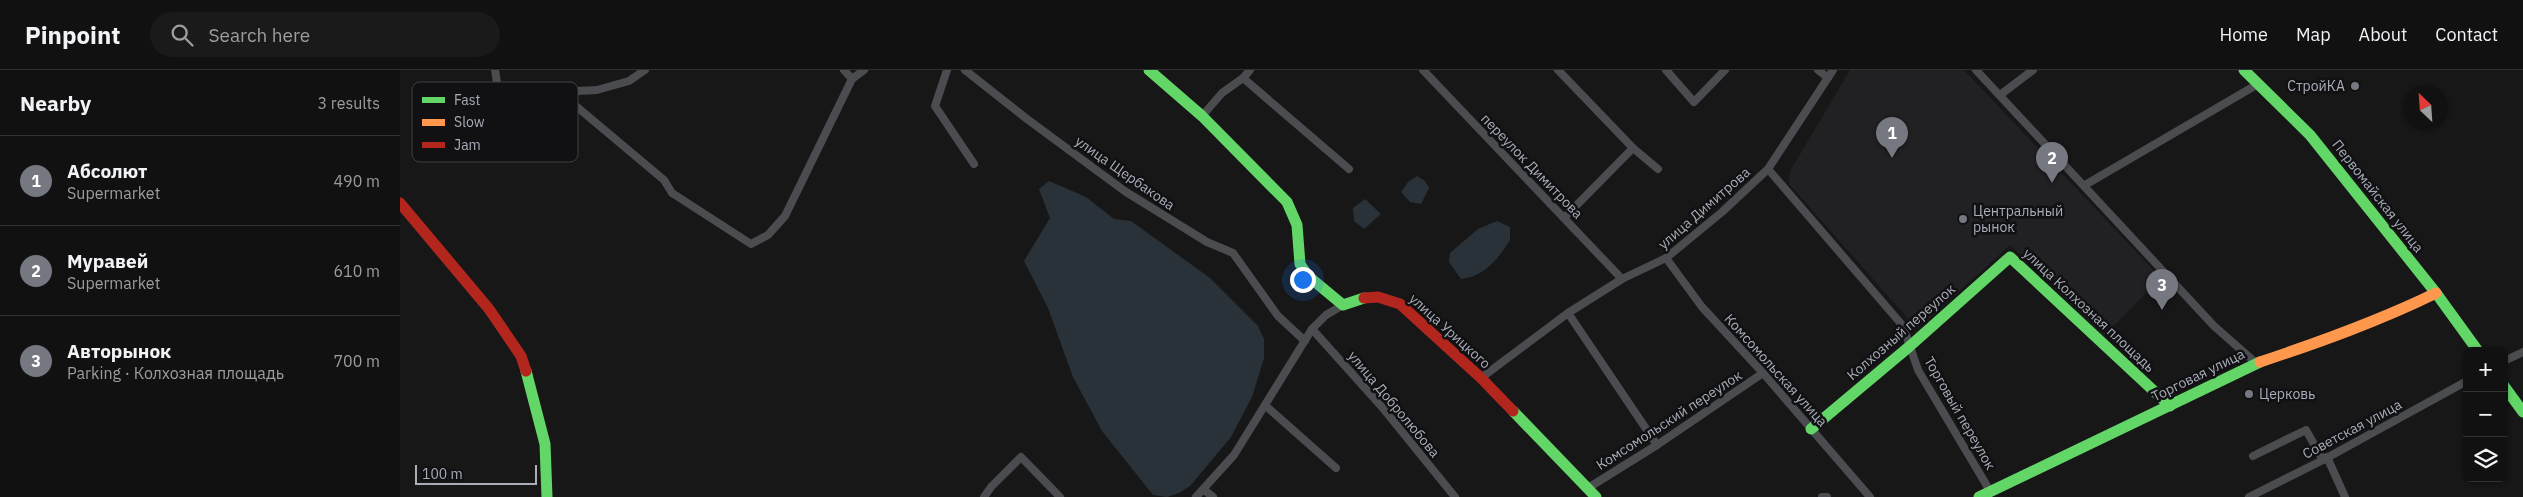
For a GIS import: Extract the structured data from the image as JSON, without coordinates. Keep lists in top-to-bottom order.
{
  "streets": {
    "street": [
      "переулок Димитрова",
      "улица Щербакова",
      "Первомайская улица",
      "улица Димитрова",
      "улица Колхозная площадь",
      "улица Урицкого",
      "Колхозный переулок",
      "Комсомольская улица",
      "Торговая улица",
      "улица Добролюбова",
      "Торговый переулок",
      "Комсомольский переулок",
      "Советская улица"
    ]
  },
  "crossings": [
    ["переулок Димитрова", "улица Димитрова"],
    ["Первомайская улица", "Торговая улица"],
    ["улица Димитрова", "улица Урицкого"],
    ["улица Димитрова", "Комсомольская улица"],
    ["улица Димитрова", "Торговый переулок"],
    ["улица Колхозная площадь", "Колхозный переулок"],
    ["улица Колхозная площадь", "Торговая улица"],
    ["улица Урицкого", "Комсомольский переулок"],
    ["Колхозный переулок", "Комсомольская улица"],
    ["Колхозный переулок", "Торговый переулок"],
    ["Комсомольская улица", "Комсомольский переулок"],
    ["Торговая улица", "Торговый переулок"]
  ],
  "places": ["СтройКА", "Центральный рынок", "Церковь"],
  "legend": ["Fast", "Slow", "Jam"],
  "scale_bar": "100 m",
  "north": "top left",
  "page": {
    "header": "Pinpoint",
    "search": "Search here",
    "nav": [
      "Home",
      "Map",
      "About",
      "Contact"
    ],
    "heading": ["Nearby", "3 results"],
    "pins": ["1", "2", "3"],
    "list": [
      {
        "mark": "1",
        "name": "Абсолют",
        "note": "Supermarket",
        "value": "490 m"
      },
      {
        "mark": "2",
        "name": "Муравей",
        "note": "Supermarket",
        "value": "610 m"
      },
      {
        "mark": "3",
        "name": "Авторынок",
        "note": "Parking · Колхозная площадь",
        "value": "700 m"
      }
    ],
    "map_buttons": ["+", "−"],
    "scale": "100 m"
  }
}
